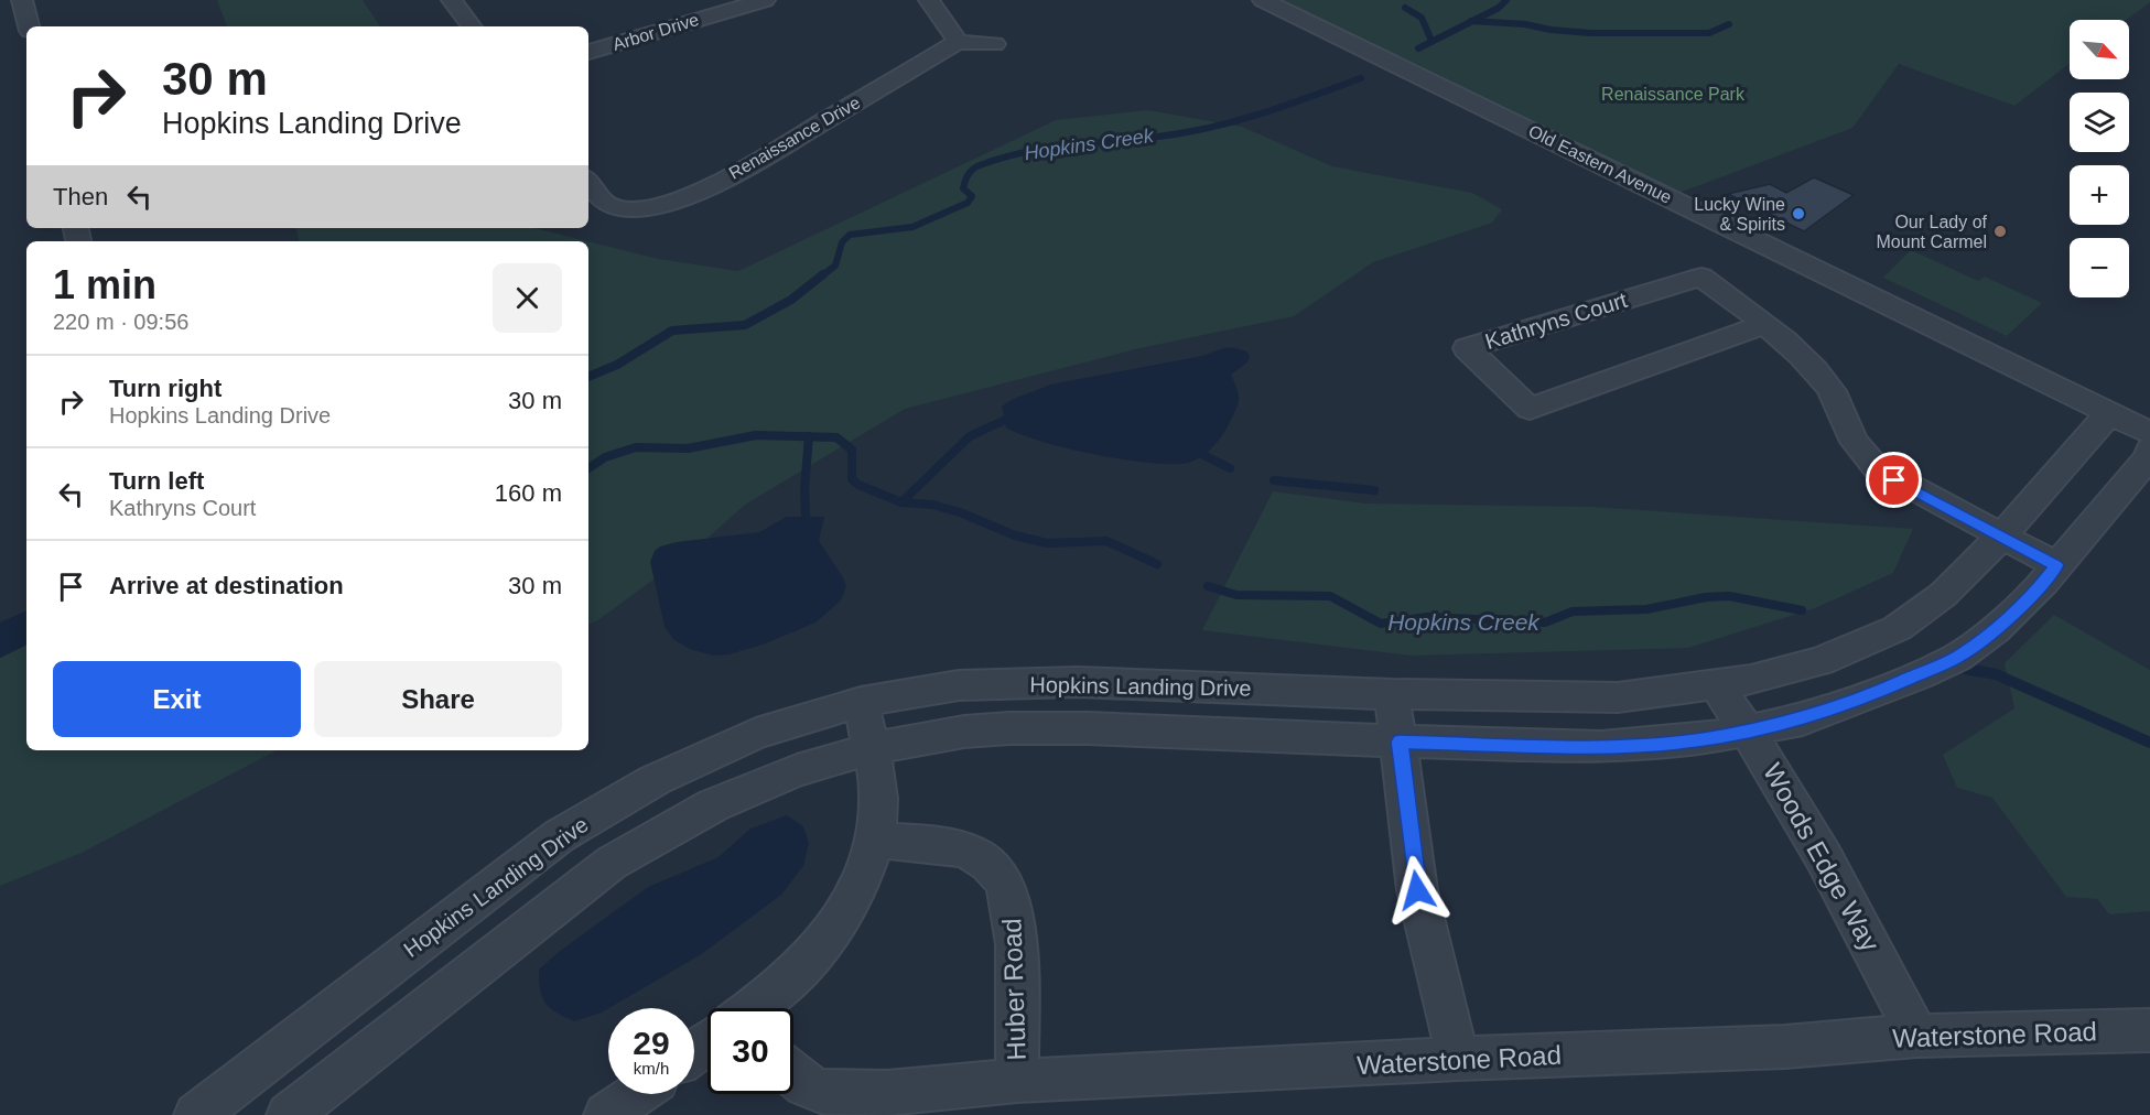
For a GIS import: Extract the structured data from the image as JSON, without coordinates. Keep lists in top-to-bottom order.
{
  "streets": {
    "street": [
      "Arbor Drive",
      "Renaissance Drive",
      "Old Eastern Avenue",
      "Kathryns Court",
      "Hopkins Landing Drive",
      "Woods Edge Way",
      "Huber Road",
      "Waterstone Road"
    ]
  },
  "crossings": [
    ["Old Eastern Avenue", "Hopkins Landing Drive"],
    ["Kathryns Court", "Hopkins Landing Drive"],
    ["Hopkins Landing Drive", "Woods Edge Way"],
    ["Woods Edge Way", "Waterstone Road"],
    ["Huber Road", "Waterstone Road"]
  ],
  "water": ["Hopkins Creek"],
  "parks": ["Renaissance Park"],
  "places": ["Lucky Wine & Spirits", "Our Lady of Mount Carmel"],
  "north": "bottom right",
  "page": {
    "map_buttons": ["+", "−"],
    "turn": ["30 m", "Hopkins Landing Drive"],
    "then": "Then",
    "heading": ["1 min", "220 m · 09:56"],
    "list": [
      {
        "name": "Turn right",
        "note": "Hopkins Landing Drive",
        "value": "30 m"
      },
      {
        "name": "Turn left",
        "note": "Kathryns Court",
        "value": "160 m"
      },
      {
        "name": "Arrive at destination",
        "value": "30 m"
      }
    ],
    "buttons": ["Exit", "Share"],
    "speed": "29 km/h",
    "limit": "30"
  }
}
